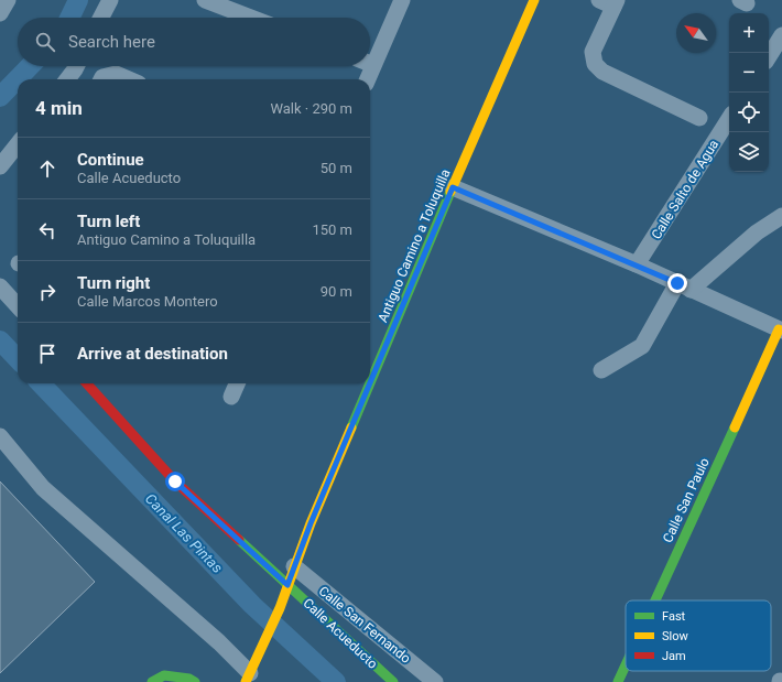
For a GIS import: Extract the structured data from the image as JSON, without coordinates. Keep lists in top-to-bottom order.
{
  "streets": {
    "street": [
      "Calle Salto de Agua",
      "Antiguo Camino a Toluquilla",
      "Calle San Paulo",
      "Calle San Fernando",
      "Calle Acueducto"
    ]
  },
  "crossings": [
    ["Antiguo Camino a Toluquilla", "Calle San Fernando"],
    ["Antiguo Camino a Toluquilla", "Calle Acueducto"]
  ],
  "water": ["Canal Las Pintas"],
  "legend": ["Fast", "Slow", "Jam"],
  "north": "top left",
  "page": {
    "map_buttons": ["+", "−"],
    "search": "Search here",
    "heading": ["4 min", "Walk · 290 m"],
    "list": [
      ["Continue", "Calle Acueducto", "50 m"],
      ["Turn left", "Antiguo Camino a Toluquilla", "150 m"],
      ["Turn right", "Calle Marcos Montero", "90 m"],
      "Arrive at destination"
    ]
  }
}
